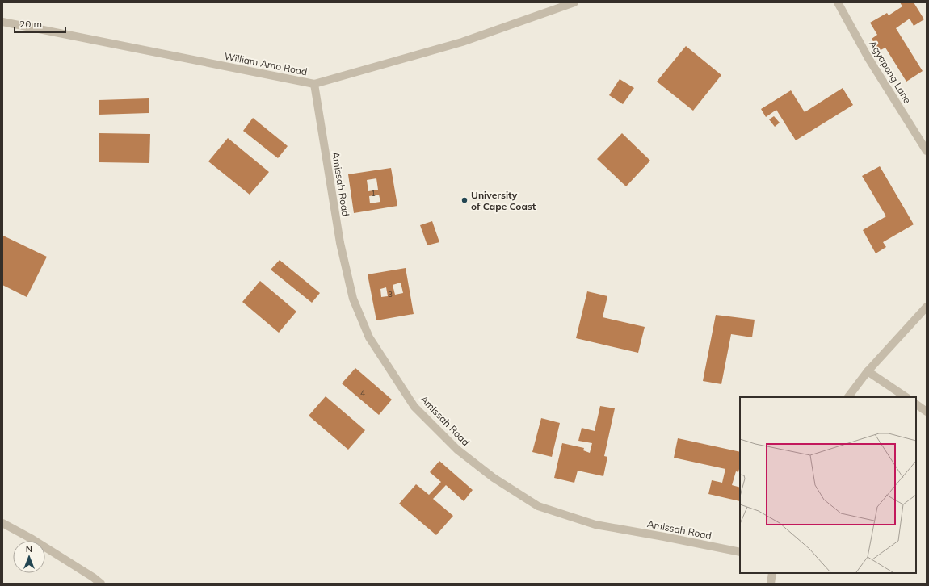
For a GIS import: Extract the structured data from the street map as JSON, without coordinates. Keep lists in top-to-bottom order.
{
  "streets": {
    "lane": ["William Amo Road", "Agyapong Lane", "Amissah Road"]
  },
  "crossings": [
    ["William Amo Road", "Amissah Road"]
  ],
  "places": ["University of Cape Coast"],
  "house_numbers": ["1", "3", "4"],
  "scale_bar": "20 m",
  "north": "top"
}
